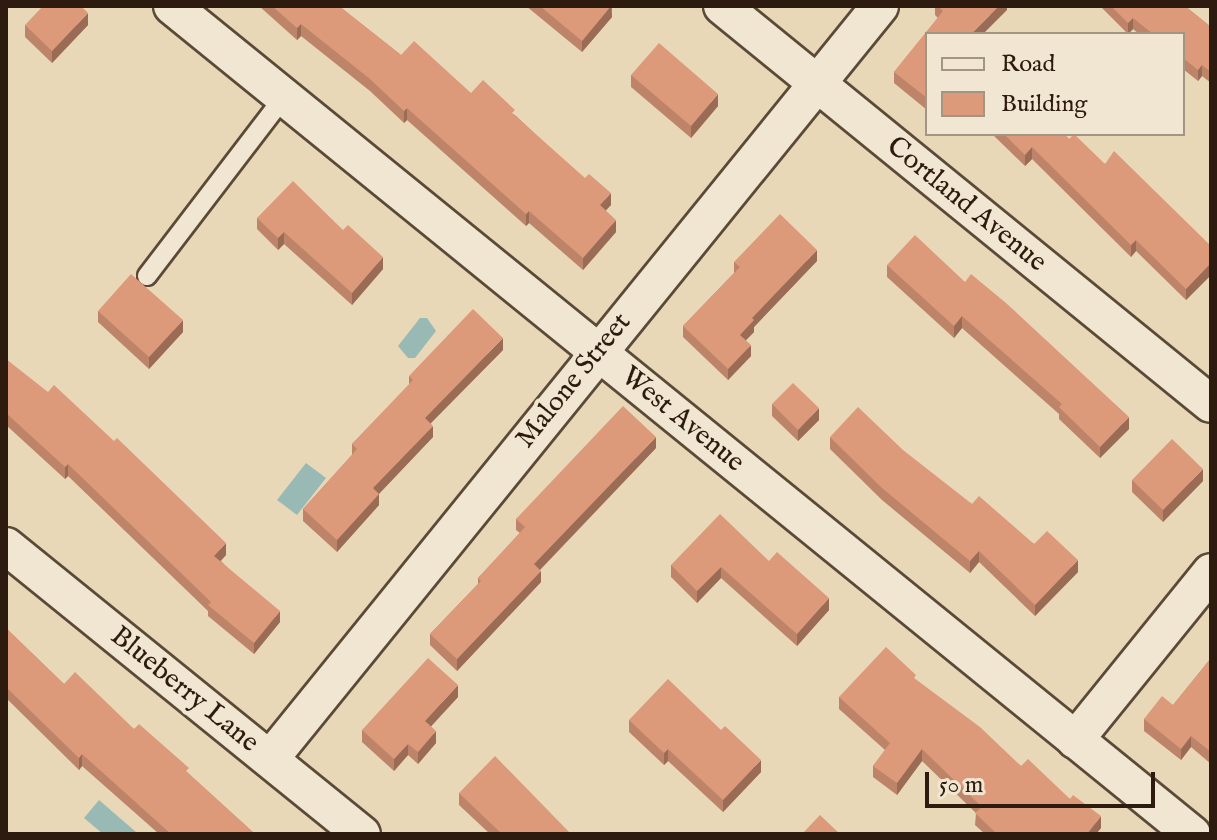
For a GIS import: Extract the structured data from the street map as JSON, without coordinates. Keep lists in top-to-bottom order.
{
  "streets": {
    "street": [
      "Cortland Avenue",
      "Malone Street",
      "West Avenue",
      "Blueberry Lane"
    ]
  },
  "crossings": [
    ["Cortland Avenue", "Malone Street"],
    ["Malone Street", "West Avenue"],
    ["Malone Street", "Blueberry Lane"]
  ],
  "legend": ["Road", "Building"],
  "scale_bar": "50 m"
}
